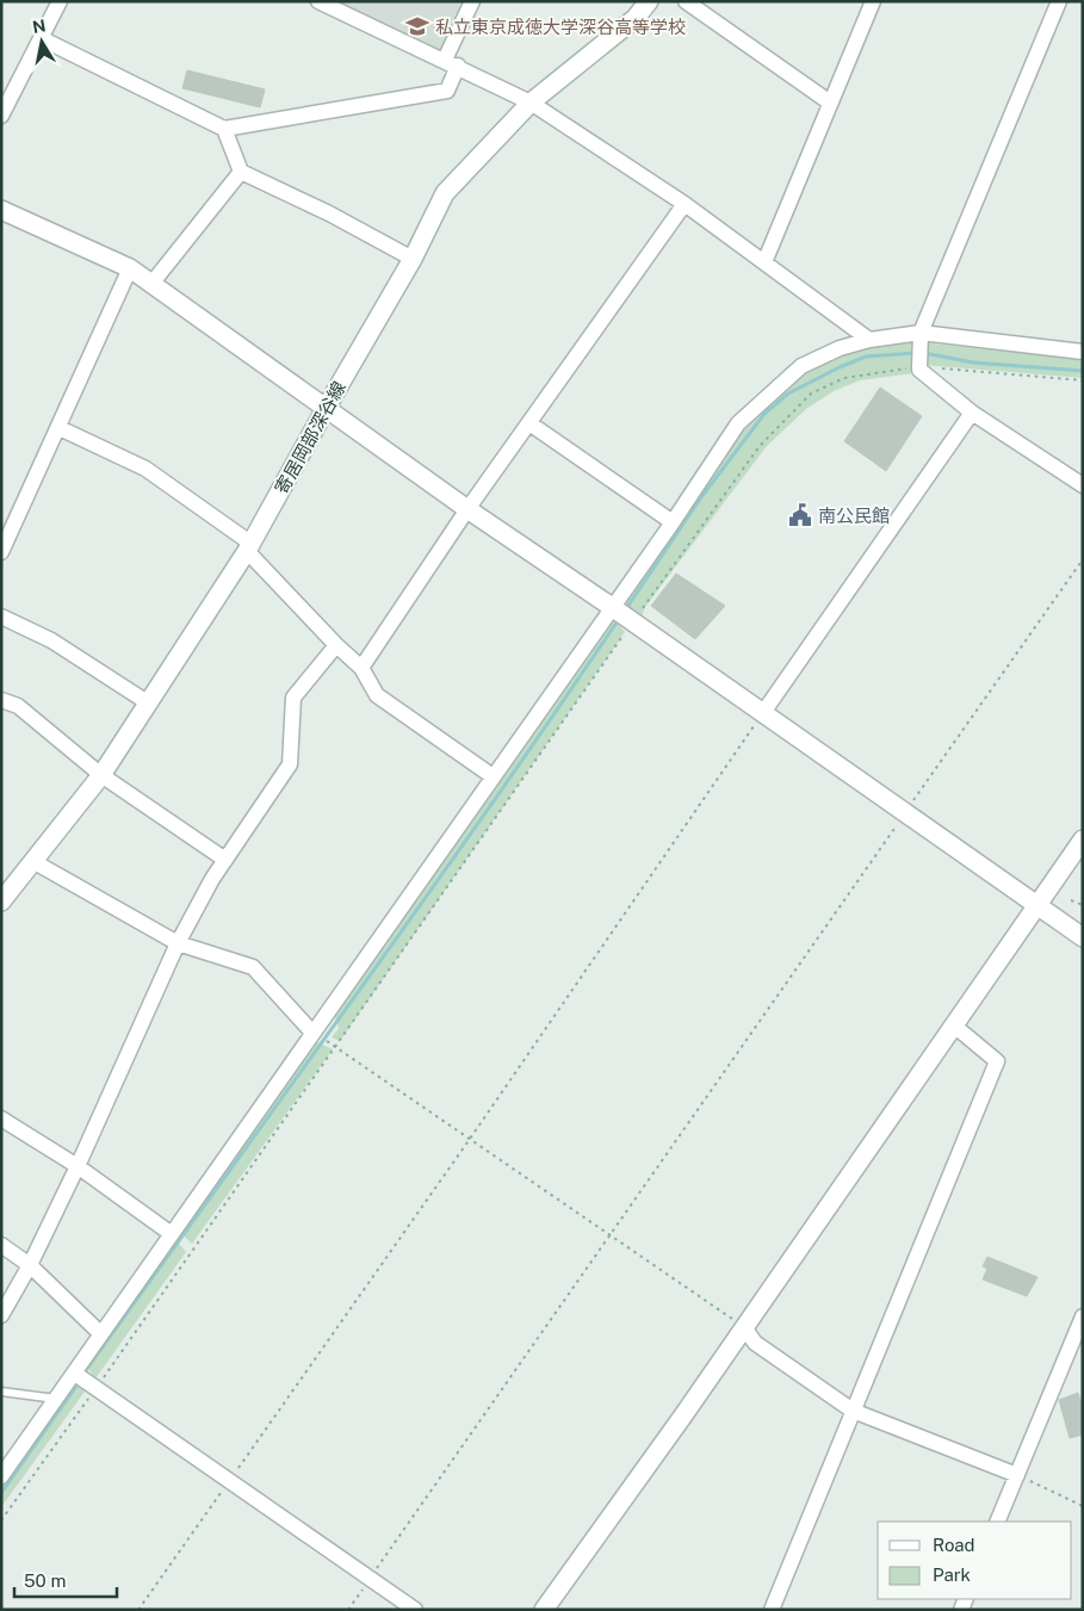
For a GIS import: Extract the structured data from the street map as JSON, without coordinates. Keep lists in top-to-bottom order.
{
  "streets": {
    "street": ["寄居岡部深谷線"]
  },
  "places": {
    "school or university": ["私立東京成徳大学深谷高等学校"],
    "public building": ["南公民館"]
  },
  "legend": ["Road", "Park"],
  "scale_bar": "50 m",
  "north": "top"
}
